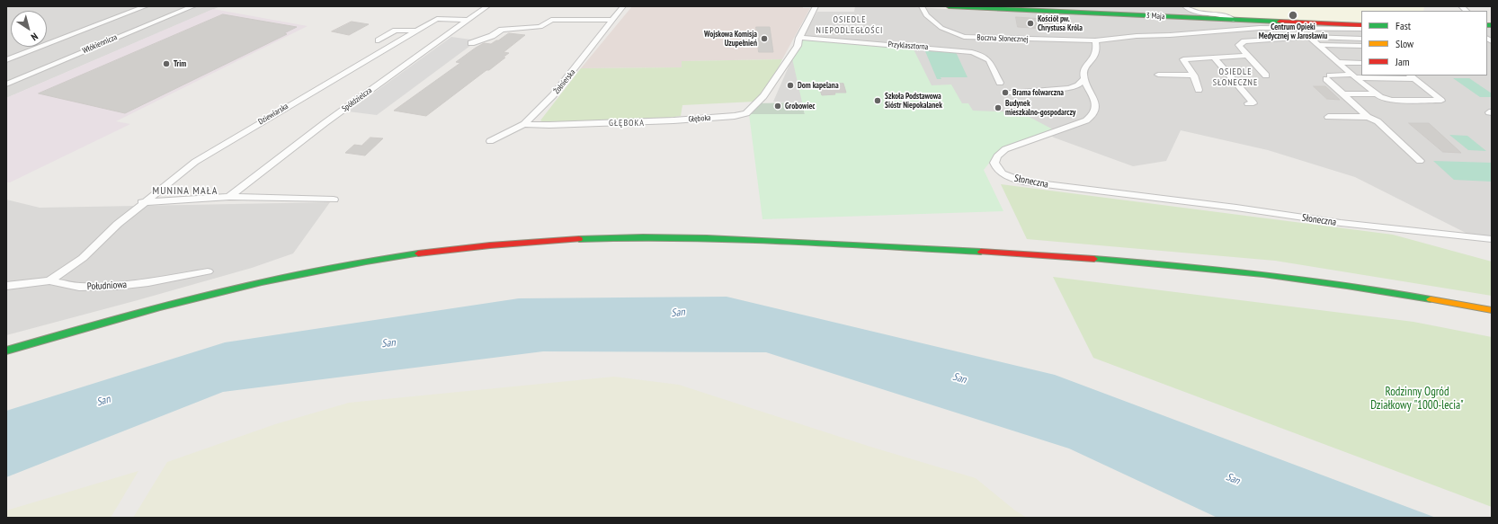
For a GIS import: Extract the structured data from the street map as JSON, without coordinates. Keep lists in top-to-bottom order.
{
  "streets": {
    "main road": ["3 Maja"],
    "street": [
      "Boczna Słonecznej",
      "Włókiennicza",
      "Przyklasztorna",
      "Żołnierska",
      "Spółdzielcza",
      "Dziewiarska",
      "Głęboka",
      "Słoneczna",
      "Południowa"
    ]
  },
  "crossings": [
    ["Przyklasztorna", "Głęboka"],
    ["Żołnierska", "Głęboka"],
    ["Spółdzielcza", "Dziewiarska"],
    ["Dziewiarska", "Południowa"]
  ],
  "districts": [
    "OSIEDLE NIEPODLEGŁOŚCI",
    "OSIEDLE SŁONECZNE",
    "GŁĘBOKA",
    "MUNINA MAŁA"
  ],
  "water": ["San"],
  "parks": ["Rodzinny Ogród Działkowy \"1000-lecia\""],
  "places": [
    "Centrum Opieki Medycznej w Jarosławiu",
    "Kościół pw. Chrystusa Króla",
    "Wojskowa Komisja Uzupełnień",
    "Trim",
    "Dom kapelana",
    "Brama folwarczna",
    "Szkoła Podstawowa Sióstr Niepokalanek",
    "Grobowiec",
    "Budynek mieszkalno-gospodarczy"
  ],
  "legend": ["Fast", "Slow", "Jam"],
  "north": "bottom right"
}
